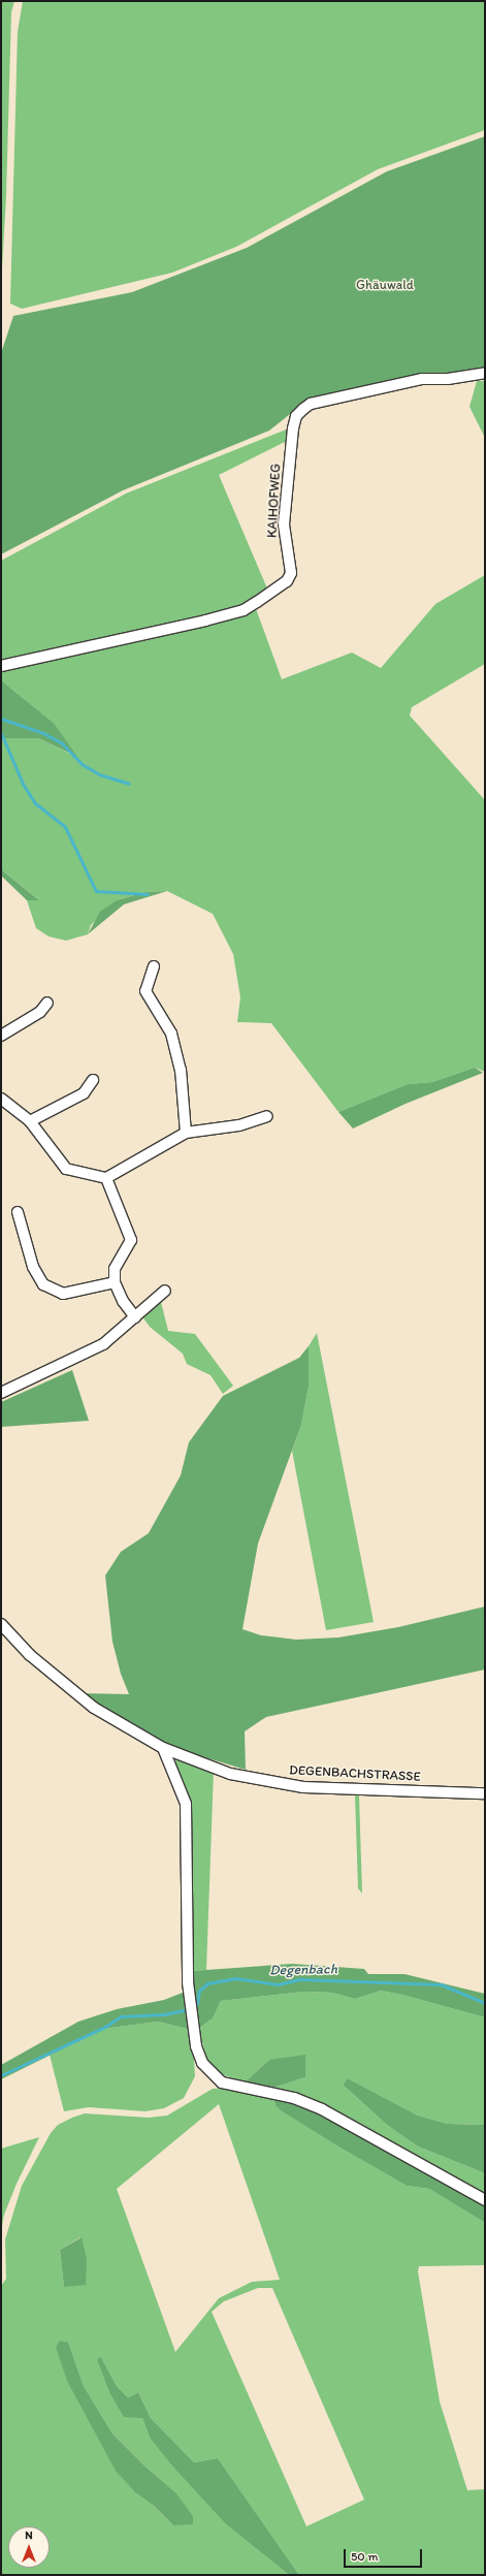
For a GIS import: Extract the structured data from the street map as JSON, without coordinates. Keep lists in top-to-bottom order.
{
  "streets": {
    "street": ["KAIHOFWEG", "DEGENBACHSTRASSE"]
  },
  "water": ["Degenbach"],
  "parks": ["Ghäuwald"],
  "scale_bar": "50 m",
  "north": "top"
}
